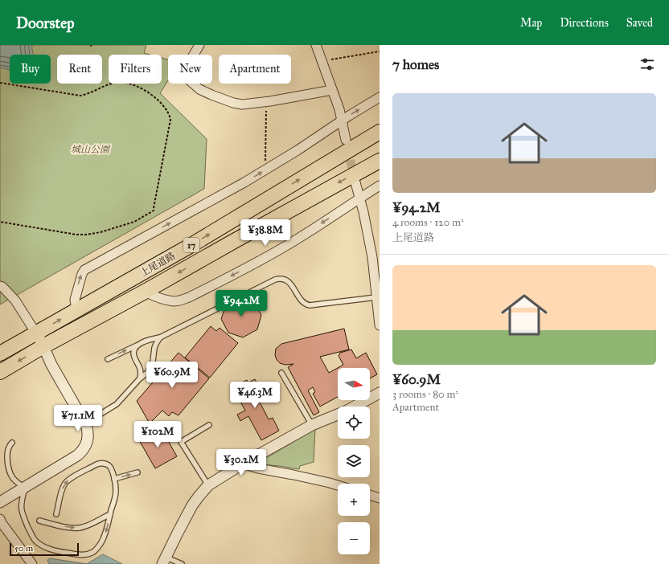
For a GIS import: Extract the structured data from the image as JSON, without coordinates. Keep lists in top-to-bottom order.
{
  "streets": {
    "highway": ["17", "上尾道路"]
  },
  "parks": ["城山公園"],
  "scale_bar": "50 m",
  "north": "right",
  "page": {
    "header": "Doorstep",
    "nav": ["Map", "Directions", "Saved"],
    "heading": "7 homes",
    "chip": [
      "Buy",
      "Rent",
      "Filters",
      "New",
      "Apartment"
    ],
    "list": [
      {
        "name": "¥94.2M",
        "note": "4 rooms · 120 m² · 上尾道路"
      },
      {
        "name": "¥60.9M",
        "note": "3 rooms · 80 m² · Apartment"
      }
    ],
    "price": [
      "¥38.8M",
      "¥94.2M",
      "¥60.9M",
      "¥46.3M",
      "¥71.1M",
      "¥102M",
      "¥30.2M"
    ],
    "map_buttons": ["+", "−"],
    "scale": "50 m"
  }
}
